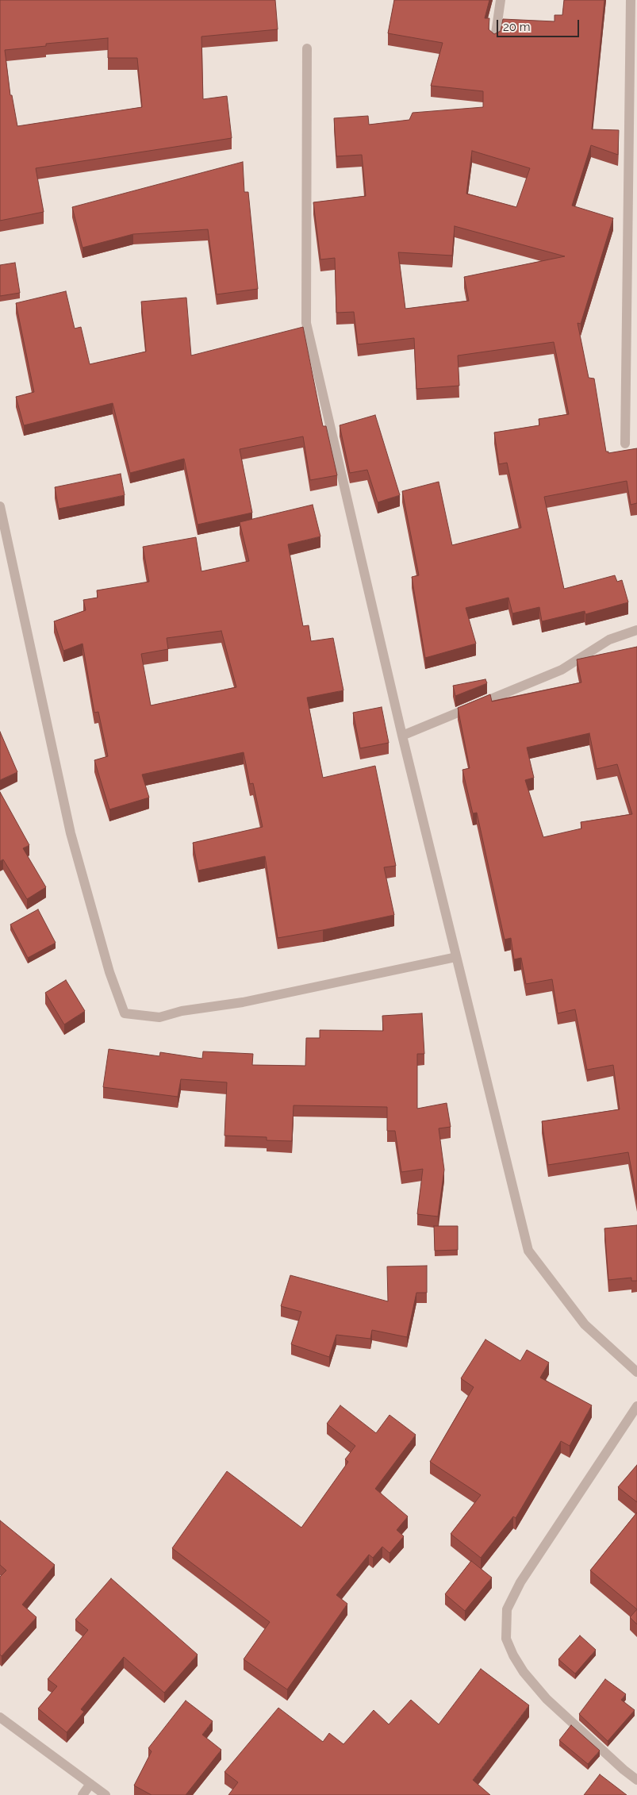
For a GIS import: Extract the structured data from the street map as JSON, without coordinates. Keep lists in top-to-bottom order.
{
  "scale_bar": "20 m"
}
